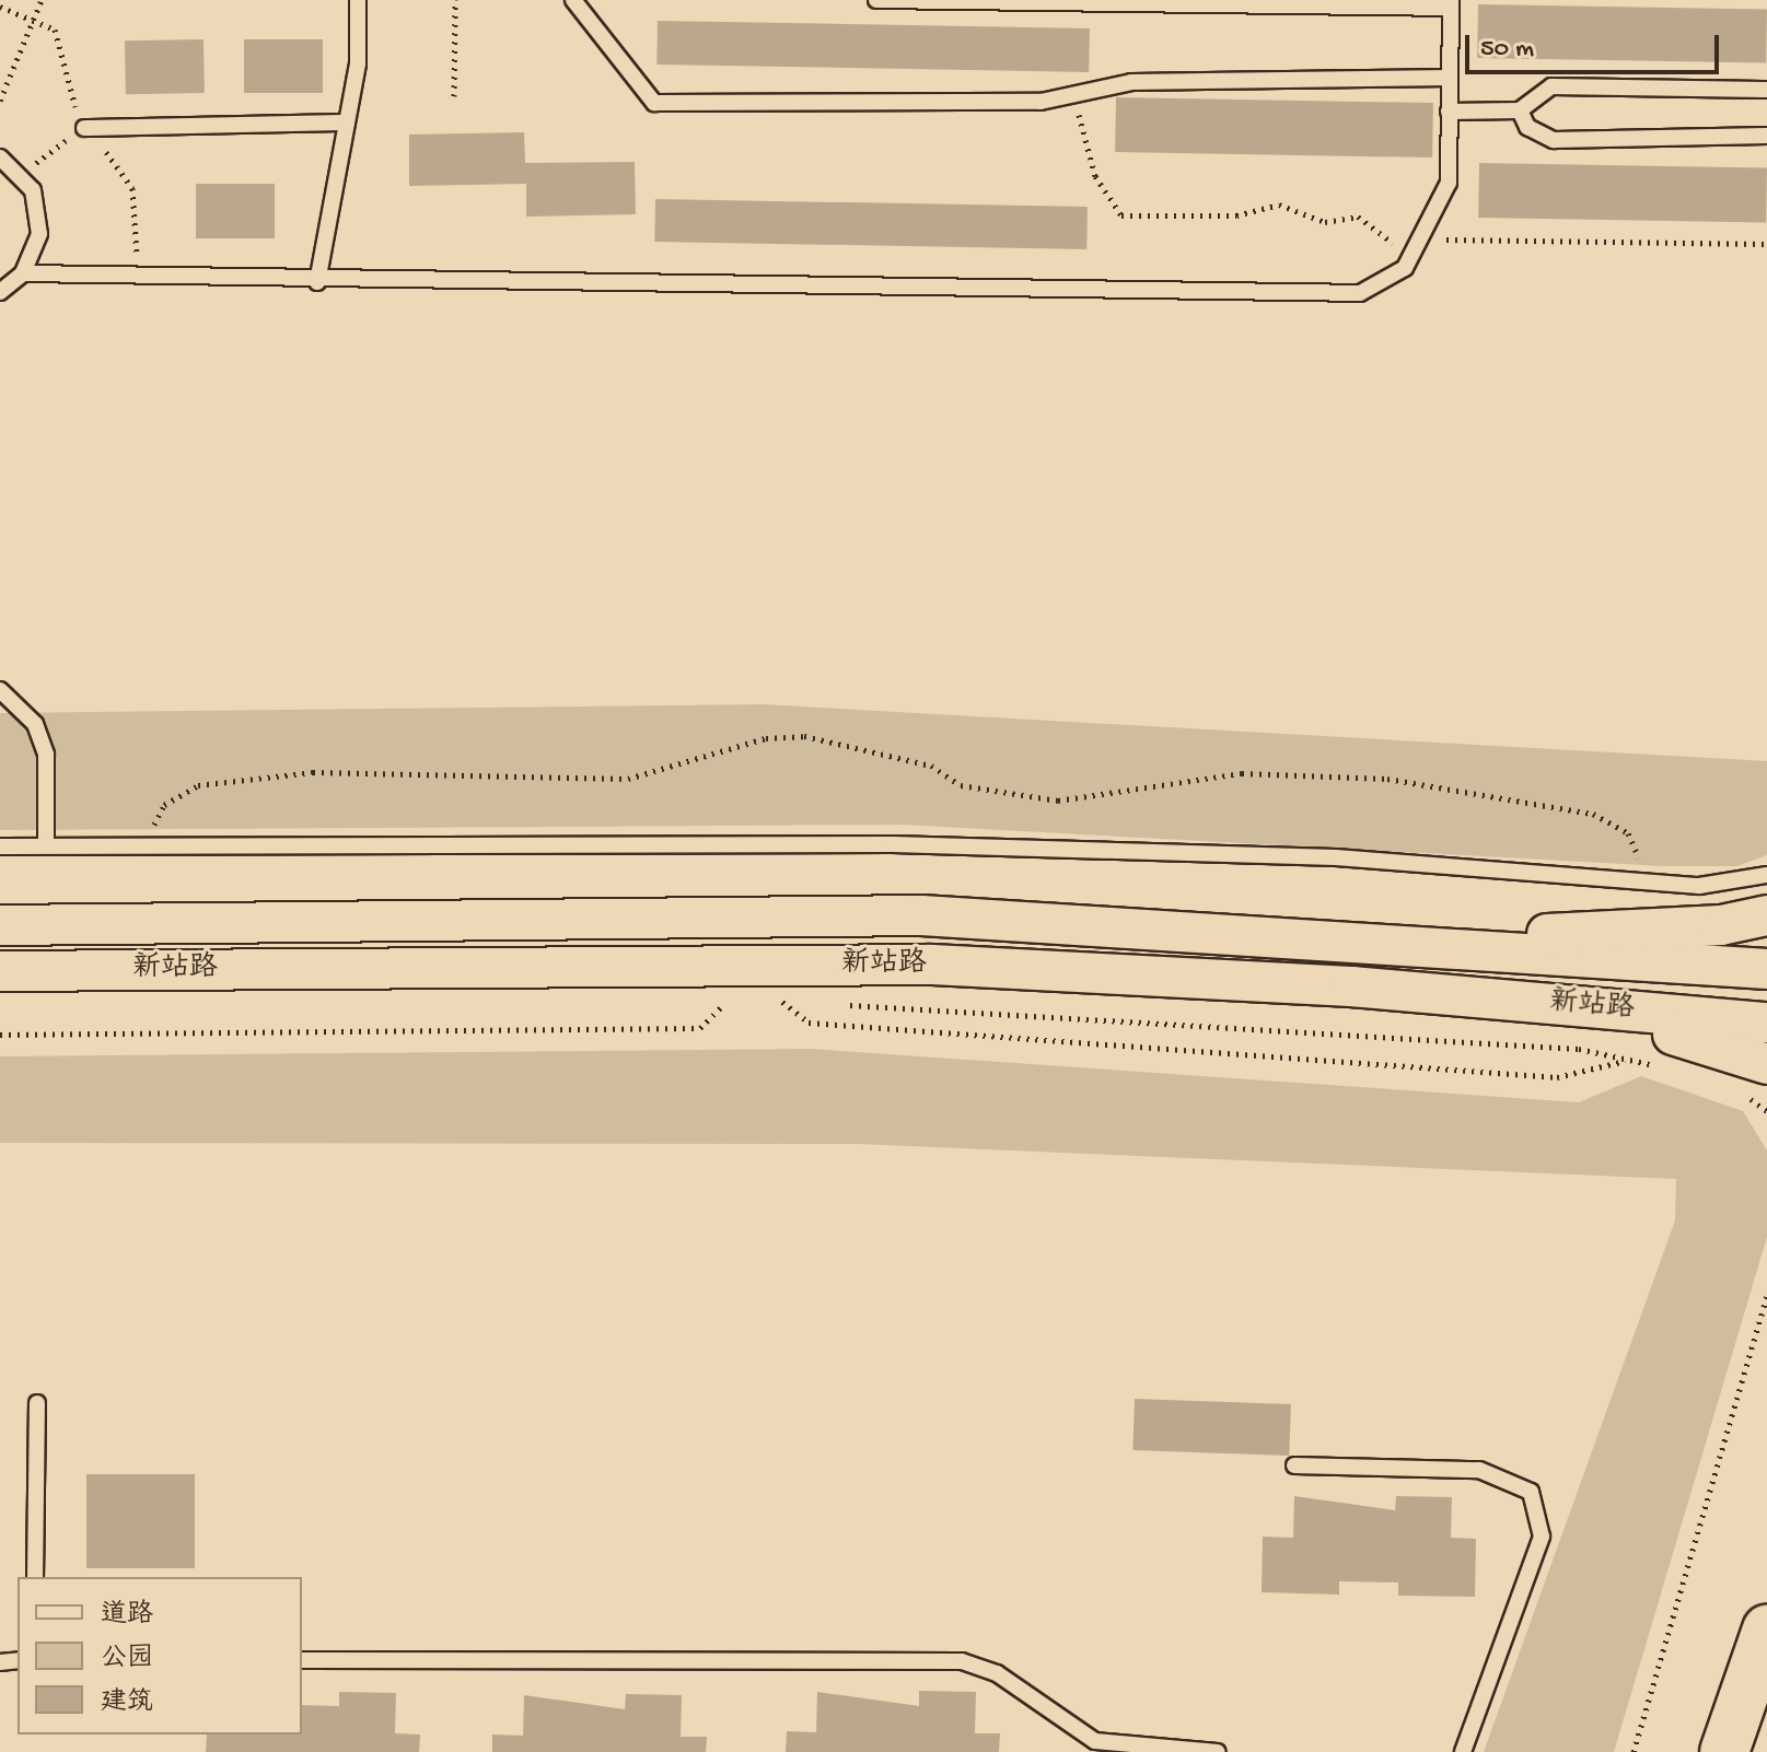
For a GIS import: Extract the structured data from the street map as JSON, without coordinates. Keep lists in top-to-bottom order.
{
  "streets": {
    "street": ["新站路"]
  },
  "legend": ["道路", "公园", "建筑"],
  "scale_bar": "50 m"
}
